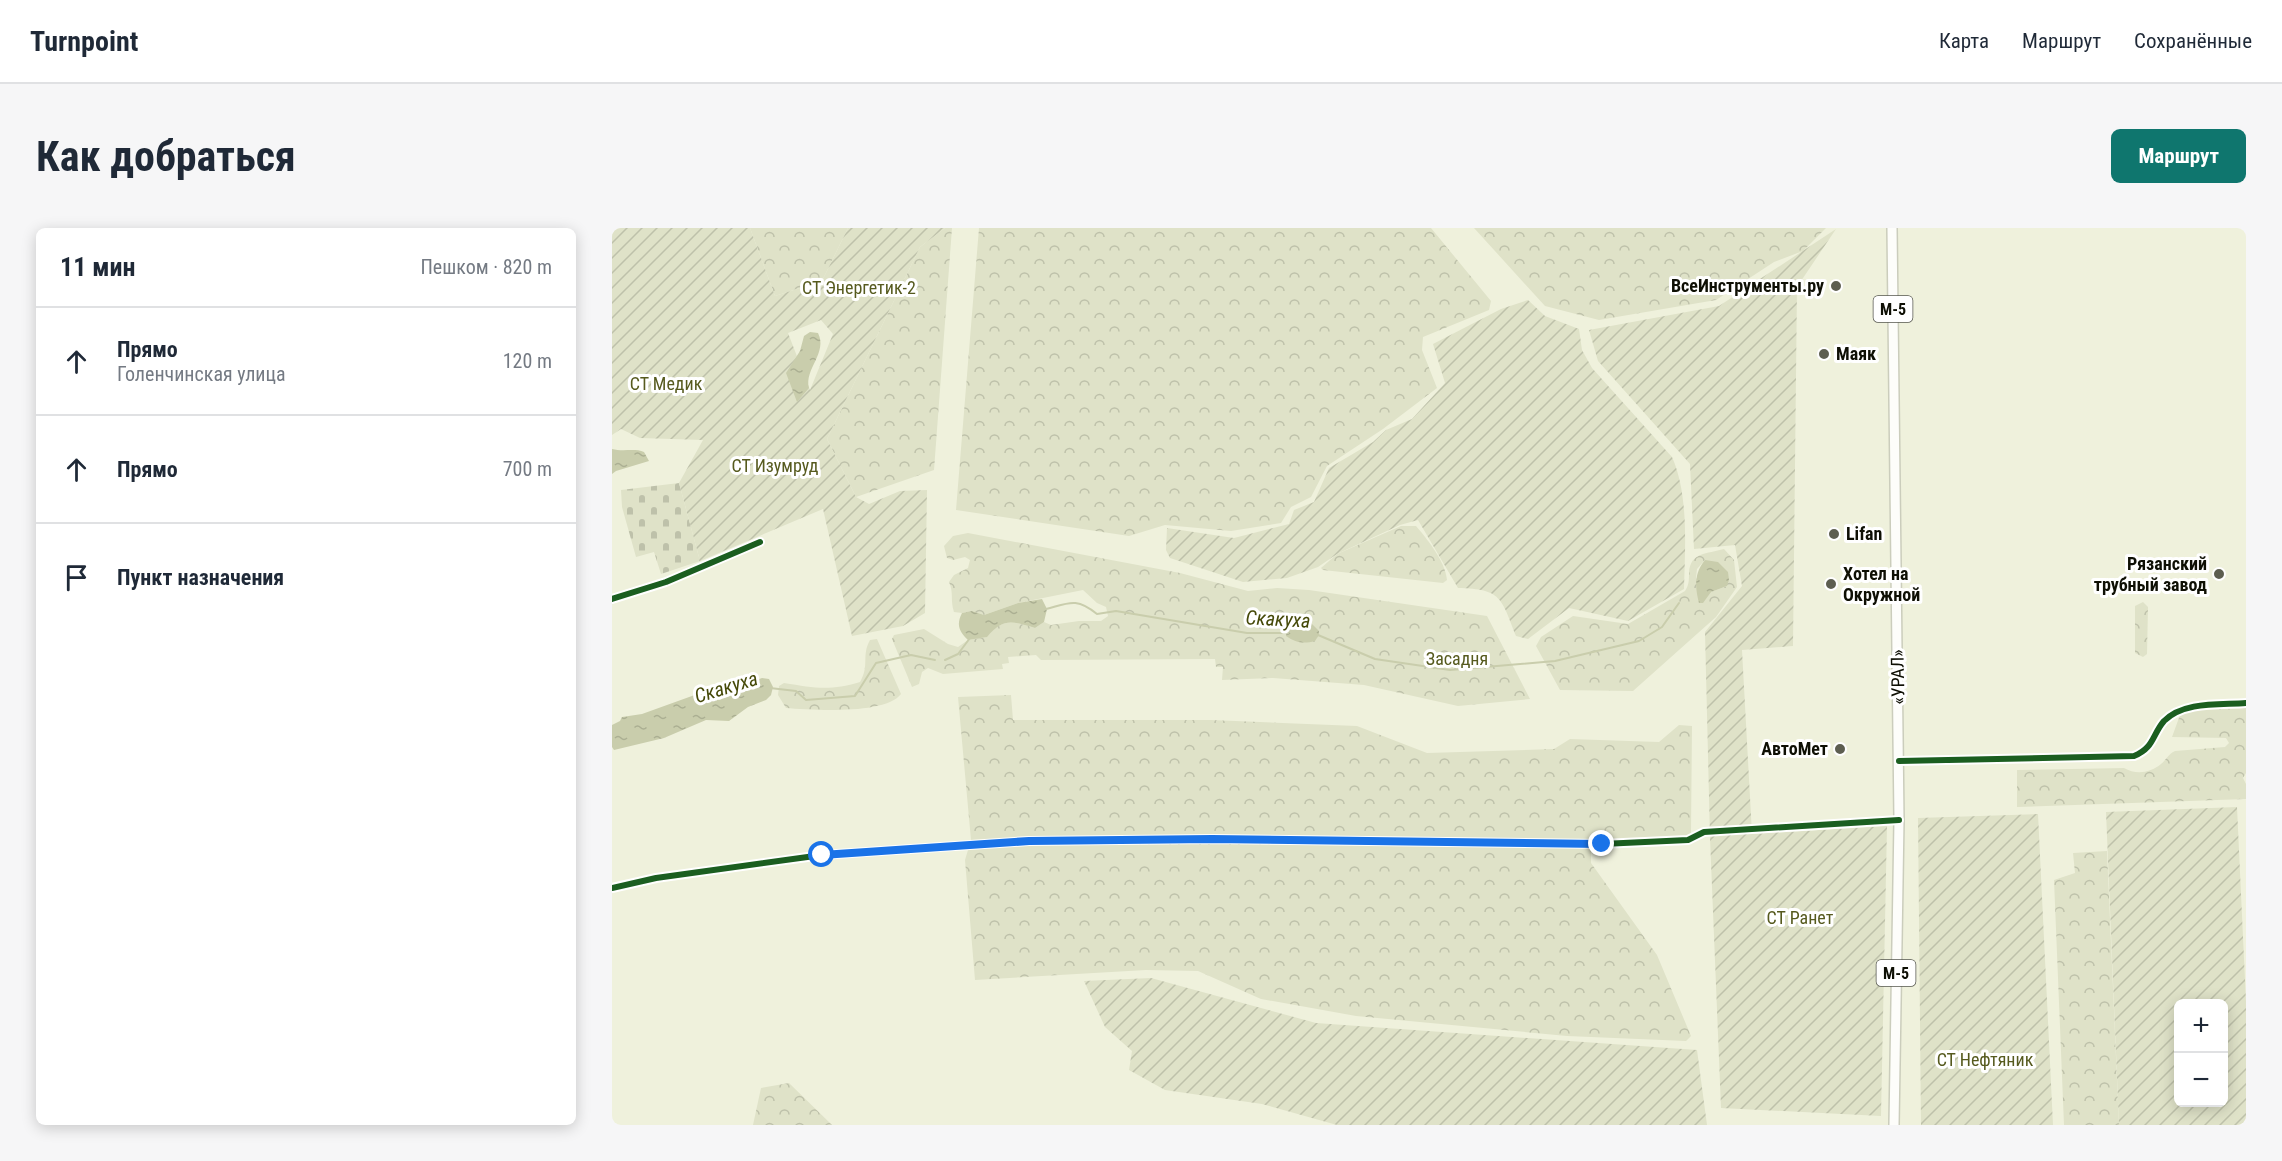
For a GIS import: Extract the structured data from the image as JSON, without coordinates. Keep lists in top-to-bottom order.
{
  "streets": {
    "highway": ["М-5", "«УРАЛ»"]
  },
  "water": ["Скакуха"],
  "parks": [
    "СТ Энергетик-2",
    "СТ Медик",
    "СТ Изумруд",
    "Засадня",
    "СТ Ранет",
    "СТ Нефтяник"
  ],
  "places": [
    "ВсеИнструменты.ру",
    "Маяк",
    "Lifan",
    "Рязанский трубный завод",
    "Хотел на Окружной",
    "АвтоМет"
  ],
  "page": {
    "header": "Turnpoint",
    "nav": ["Карта", "Маршрут", "Сохранённые"],
    "buttons": "Маршрут",
    "title": "Как добраться",
    "heading": ["11 мин", "Пешком · 820 m"],
    "list": [
      ["Прямо", "Голенчинская улица", "120 m"],
      ["Прямо", "700 m"],
      "Пункт назначения"
    ],
    "map_buttons": ["+", "−"]
  }
}
